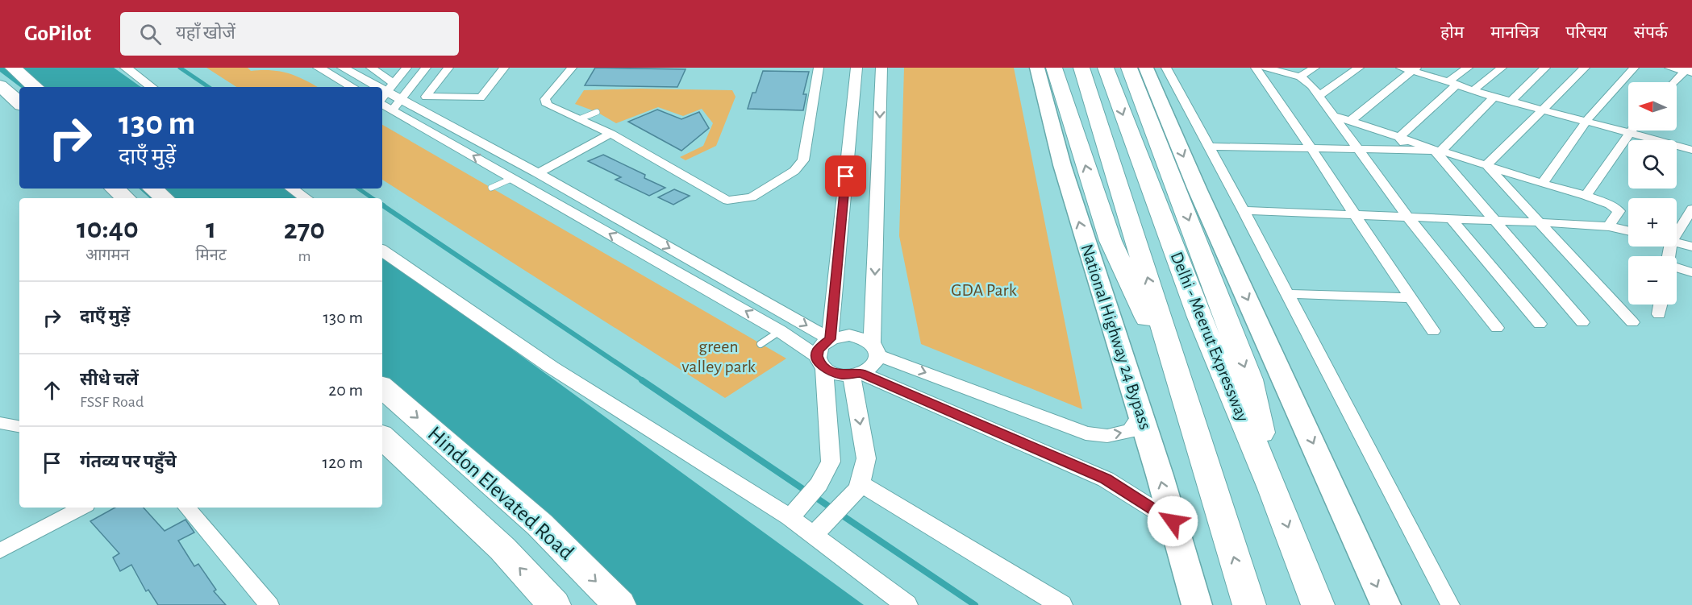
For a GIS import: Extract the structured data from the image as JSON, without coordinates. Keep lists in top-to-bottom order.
{
  "streets": {
    "highway": ["National Highway 24 Bypass", "Delhi - Meerut Expressway", "Hindon Elevated Road"]
  },
  "parks": ["GDA Park", "green valley park"],
  "north": "left",
  "page": {
    "header": "GoPilot",
    "search": "यहाँ खोजें",
    "nav": [
      "होम",
      "मानचित्र",
      "परिचय",
      "संपर्क"
    ],
    "map_buttons": ["+", "−"],
    "turn": ["130 m", "दाएँ मुड़ें"],
    "eta": [
      "10:40",
      "आगमन",
      "1",
      "मिनट",
      "270",
      "m"
    ],
    "list": [
      {
        "name": "दाएँ मुड़ें",
        "value": "130 m"
      },
      {
        "name": "सीधे चलें",
        "note": "FSSF Road",
        "value": "20 m"
      },
      {
        "name": "गंतव्य पर पहुँचे",
        "value": "120 m"
      }
    ]
  }
}
